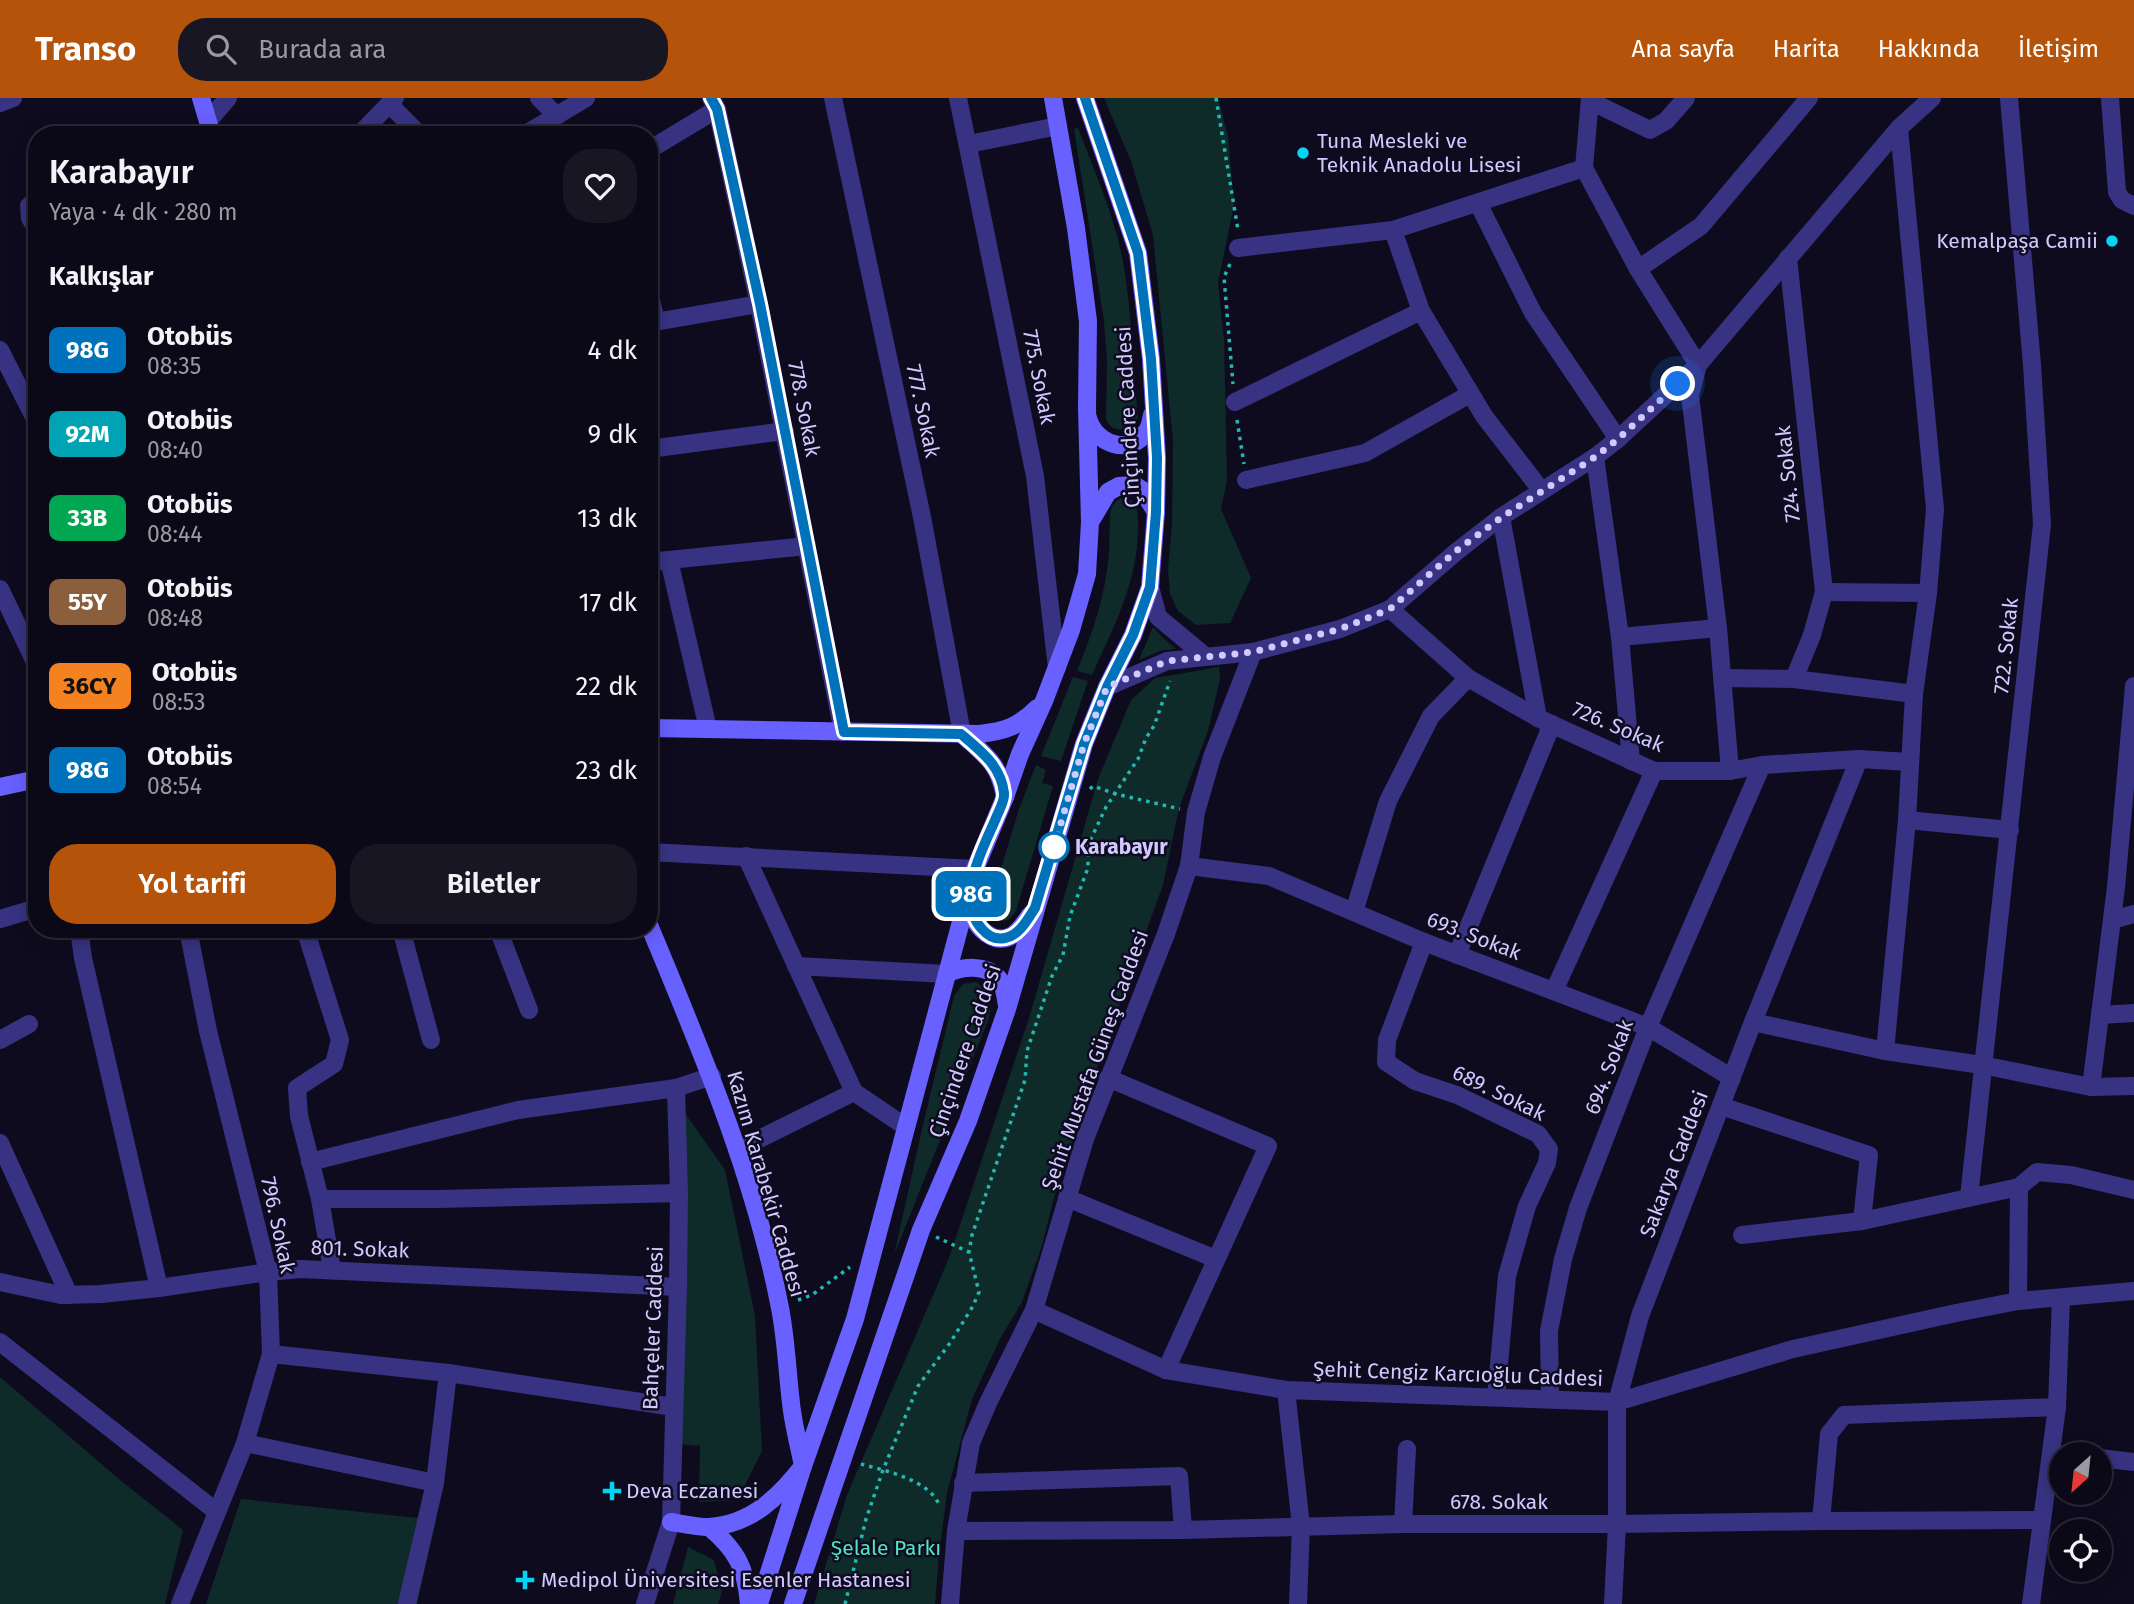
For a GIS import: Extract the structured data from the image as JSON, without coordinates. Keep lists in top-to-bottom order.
{
  "streets": {
    "main road": ["Çinçindere Caddesi", "Kazım Karabekir Caddesi"],
    "street": [
      "775. Sokak",
      "778. Sokak",
      "777. Sokak",
      "724. Sokak",
      "722. Sokak",
      "726. Sokak",
      "693. Sokak",
      "Şehit Mustafa Güneş Caddesi",
      "694. Sokak",
      "689. Sokak",
      "Sakarya Caddesi",
      "796. Sokak",
      "801. Sokak",
      "Bahçeler Caddesi",
      "Şehit Cengiz Karcıoğlu Caddesi",
      "678. Sokak"
    ]
  },
  "crossings": [
    ["775. Sokak", "Çinçindere Caddesi"],
    ["Çinçindere Caddesi", "Kazım Karabekir Caddesi"],
    ["726. Sokak", "694. Sokak"],
    ["726. Sokak", "Sakarya Caddesi"],
    ["693. Sokak", "Şehit Mustafa Güneş Caddesi"],
    ["693. Sokak", "694. Sokak"],
    ["693. Sokak", "689. Sokak"],
    ["693. Sokak", "Sakarya Caddesi"],
    ["Şehit Mustafa Güneş Caddesi", "Şehit Cengiz Karcıoğlu Caddesi"],
    ["Şehit Mustafa Güneş Caddesi", "678. Sokak"],
    ["694. Sokak", "Şehit Cengiz Karcıoğlu Caddesi"],
    ["689. Sokak", "Şehit Cengiz Karcıoğlu Caddesi"],
    ["Sakarya Caddesi", "Şehit Cengiz Karcıoğlu Caddesi"],
    ["Sakarya Caddesi", "678. Sokak"],
    ["796. Sokak", "801. Sokak"],
    ["801. Sokak", "Bahçeler Caddesi"]
  ],
  "parks": ["Şelale Parkı"],
  "places": {
    "other": ["Tuna Mesleki ve Teknik Anadolu Lisesi", "Kemalpaşa Camii", "Karabayır"],
    "health": ["Deva Eczanesi", "Medipol Üniversitesi Esenler Hastanesi"]
  },
  "lines": ["bus line 98G"],
  "north": "bottom left",
  "page": {
    "header": "Transo",
    "search": "Burada ara",
    "nav": [
      "Ana sayfa",
      "Harita",
      "Hakkında",
      "İletişim"
    ],
    "on_map": "98G",
    "heading": [
      ["Karabayır", "Yaya · 4 dk · 280 m"],
      "Kalkışlar"
    ],
    "list": [
      {
        "mark": "98G",
        "name": "Otobüs",
        "note": "08:35",
        "value": "4 dk"
      },
      {
        "mark": "92M",
        "name": "Otobüs",
        "note": "08:40",
        "value": "9 dk"
      },
      {
        "mark": "33B",
        "name": "Otobüs",
        "note": "08:44",
        "value": "13 dk"
      },
      {
        "mark": "55Y",
        "name": "Otobüs",
        "note": "08:48",
        "value": "17 dk"
      },
      {
        "mark": "36CY",
        "name": "Otobüs",
        "note": "08:53",
        "value": "22 dk"
      },
      {
        "mark": "98G",
        "name": "Otobüs",
        "note": "08:54",
        "value": "23 dk"
      }
    ],
    "buttons": ["Yol tarifi", "Biletler"]
  }
}
